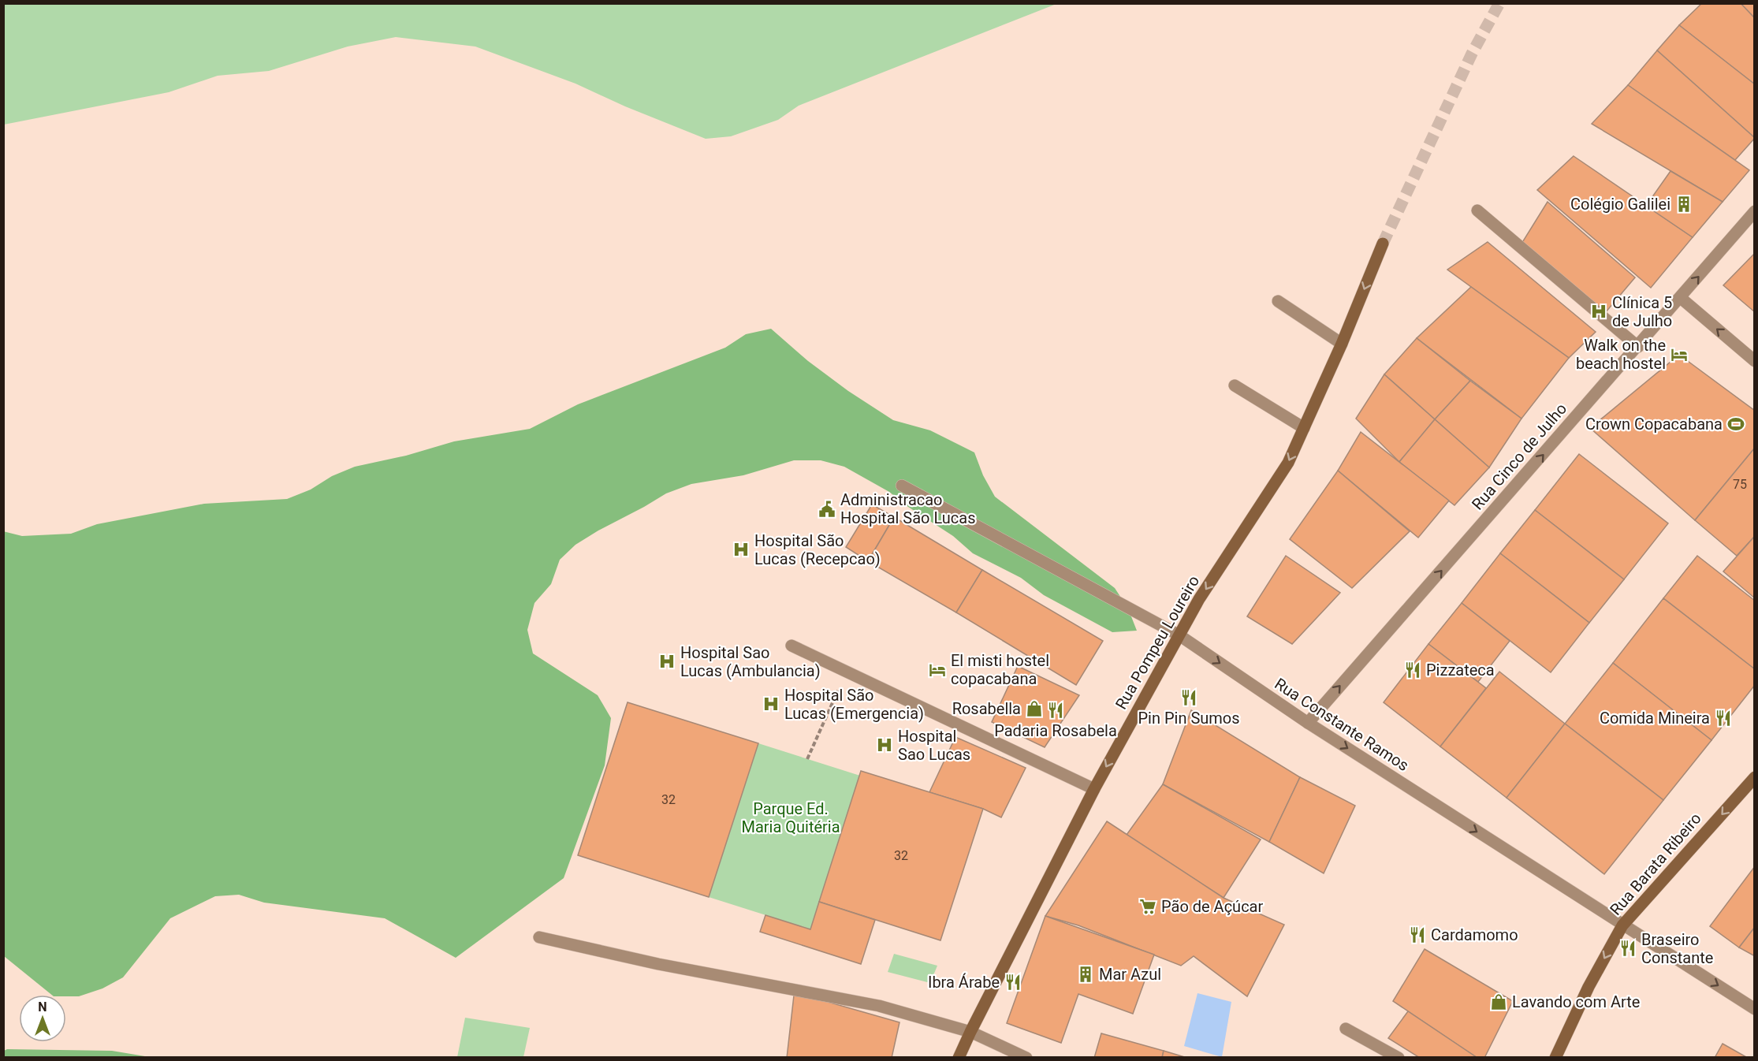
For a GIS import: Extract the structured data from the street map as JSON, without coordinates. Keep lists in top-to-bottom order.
{
  "streets": {
    "street": [
      "Rua Cinco de Julho",
      "Rua Pompeu Loureiro",
      "Rua Constante Ramos",
      "Rua Barata Ribeiro"
    ]
  },
  "crossings": [
    ["Rua Cinco de Julho", "Rua Constante Ramos"],
    ["Rua Pompeu Loureiro", "Rua Constante Ramos"],
    ["Rua Constante Ramos", "Rua Barata Ribeiro"]
  ],
  "one_way": [
    "Rua Cinco de Julho",
    "Rua Pompeu Loureiro",
    "Rua Constante Ramos",
    "Rua Barata Ribeiro"
  ],
  "parks": ["Parque Ed. Maria Quitéria"],
  "places": {
    "building": ["Colégio Galilei", "Mar Azul"],
    "hospital": [
      "Clínica 5 de Julho",
      "Hospital São Lucas (Recepcao)",
      "Hospital Sao Lucas (Ambulancia)",
      "Hospital São Lucas (Emergencia)",
      "Hospital Sao Lucas"
    ],
    "hotel": ["Walk on the beach hostel", "El misti hostel copacabana"],
    "sports": ["Crown Copacabana"],
    "public building": ["Administracao Hospital São Lucas"],
    "restaurant": [
      "Pizzateca",
      "Pin Pin Sumos",
      "Padaria Rosabela",
      "Comida Mineira",
      "Cardamomo",
      "Braseiro Constante",
      "Ibra Árabe"
    ],
    "shop": ["Rosabella", "Lavando com Arte"],
    "supermarket": ["Pão de Açúcar"]
  },
  "house_numbers": ["75", "32", "32"],
  "north": "top"
}
